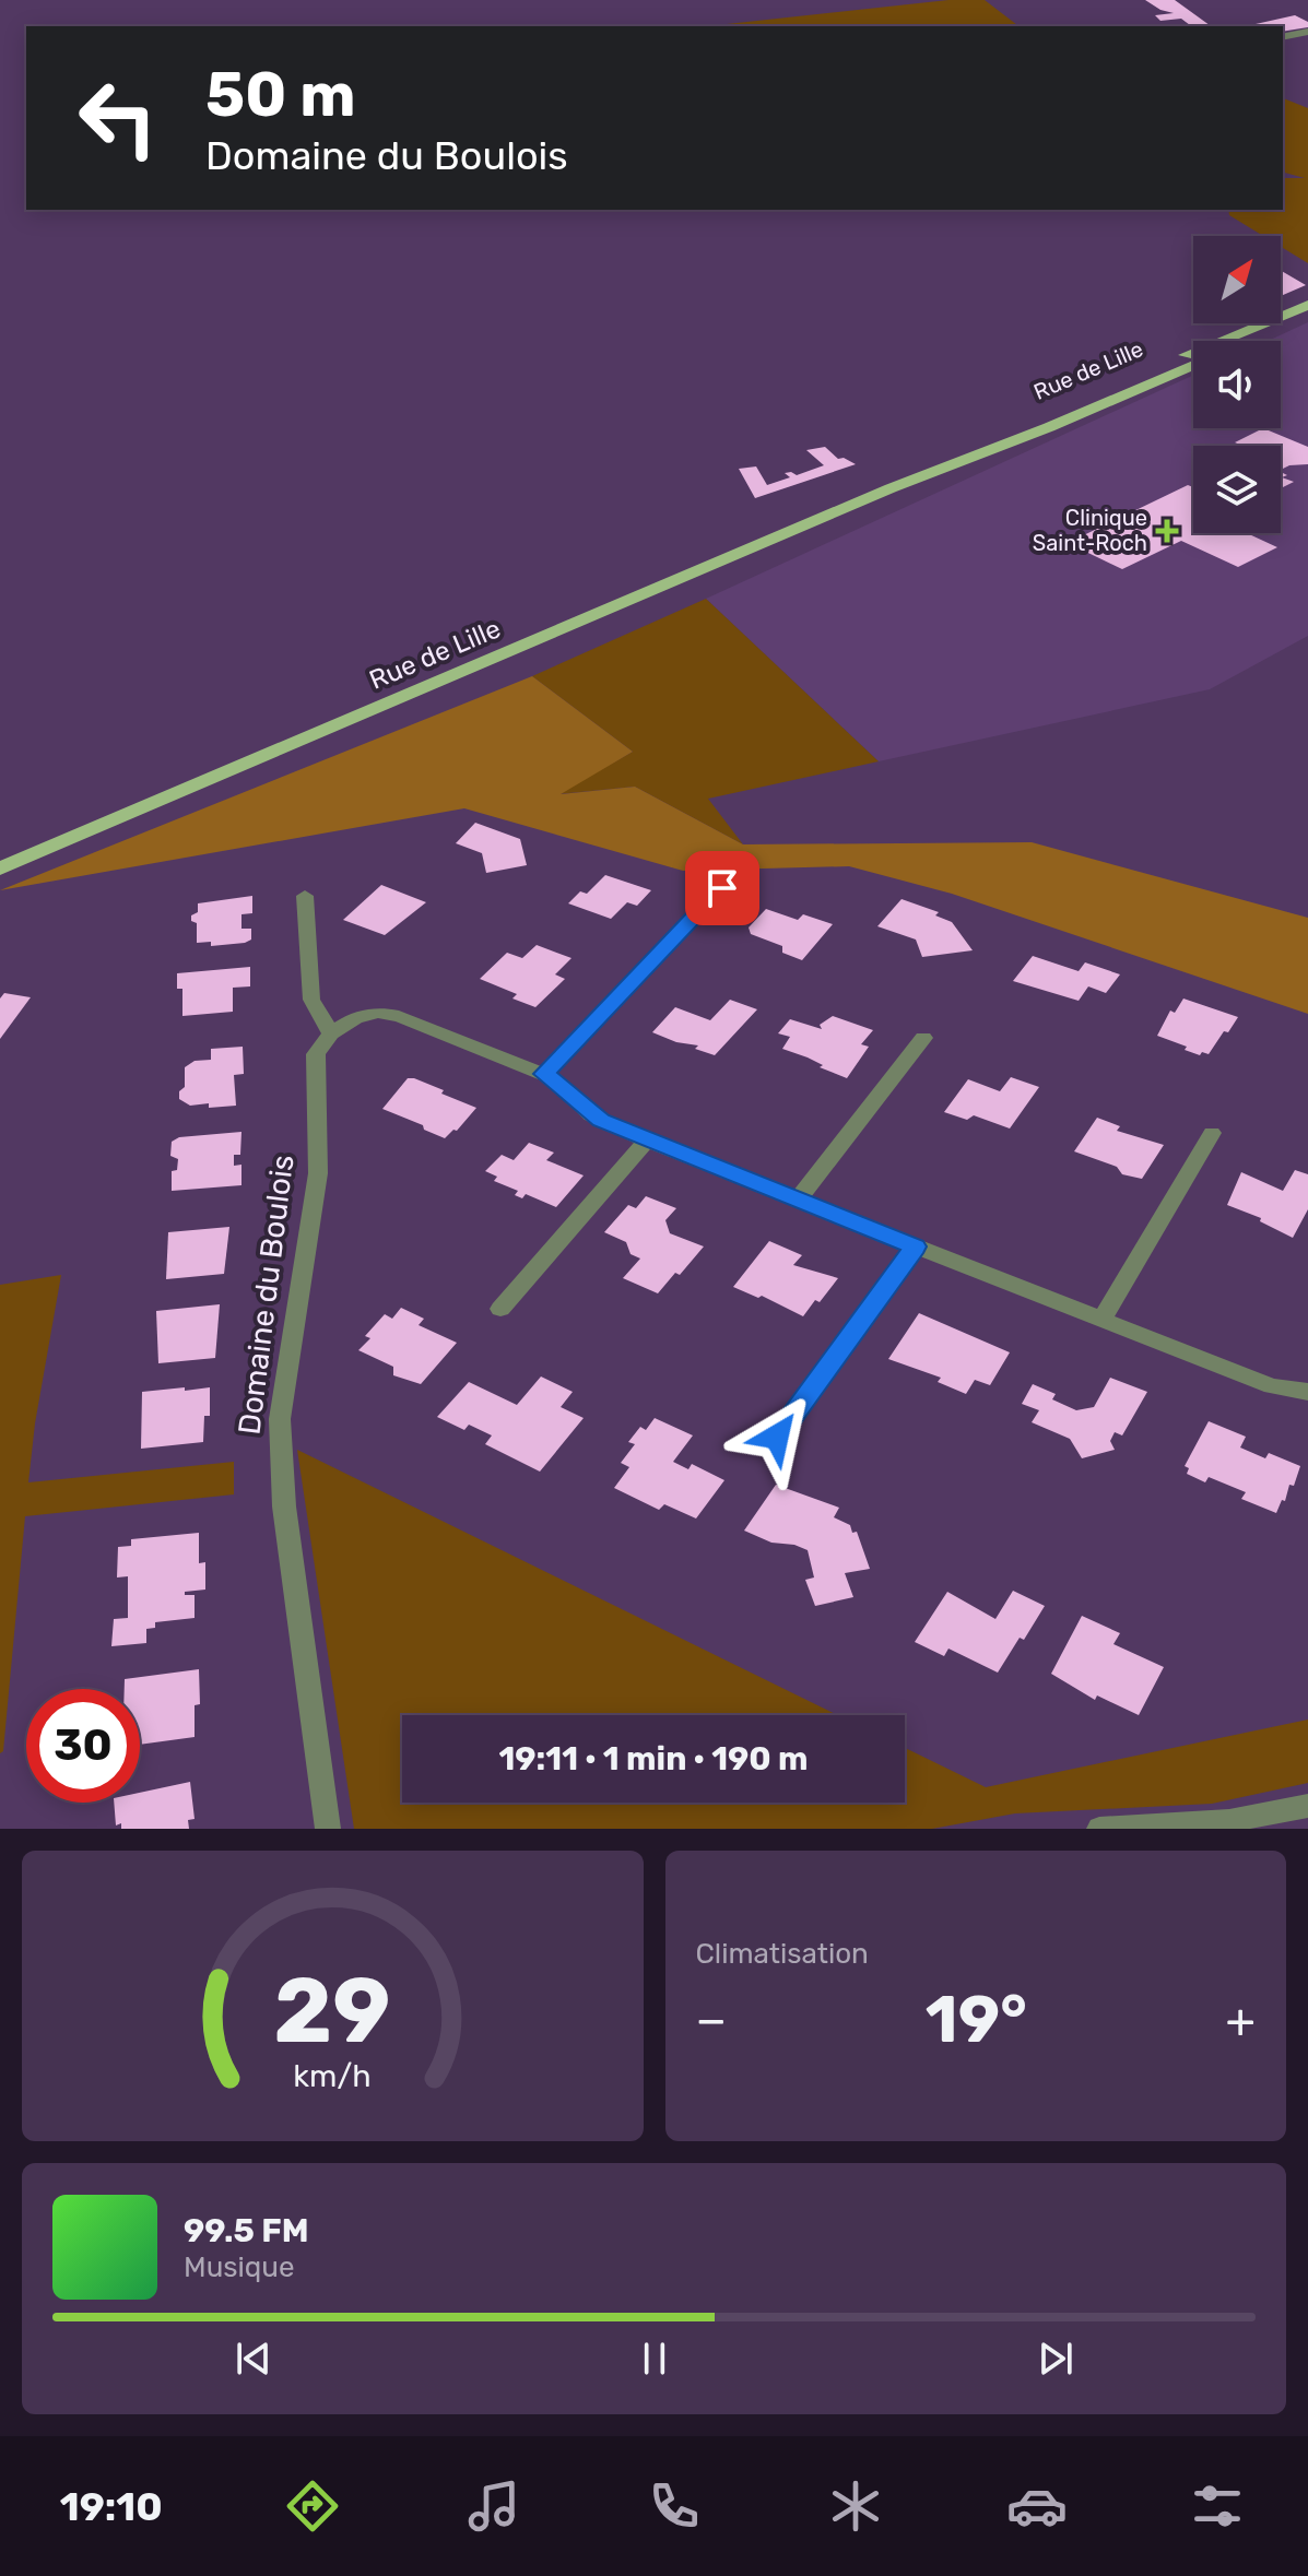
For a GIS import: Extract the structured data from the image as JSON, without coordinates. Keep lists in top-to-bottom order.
{
  "streets": {
    "main road": ["Rue de Lille"],
    "street": ["Domaine du Boulois"]
  },
  "places": {
    "health": ["Clinique Saint-Roch"]
  },
  "north": "top right",
  "page": {
    "turn": ["50 m", "Domaine du Boulois"],
    "limit": "30",
    "trip": "19:11 · 1 min · 190 m",
    "tile": "Climatisation",
    "heat": ["−", "19°", "+"],
    "song": ["99.5 FM", "Musique"],
    "tabs": "19:10",
    "gauge": ["29", "km/h"]
  }
}
